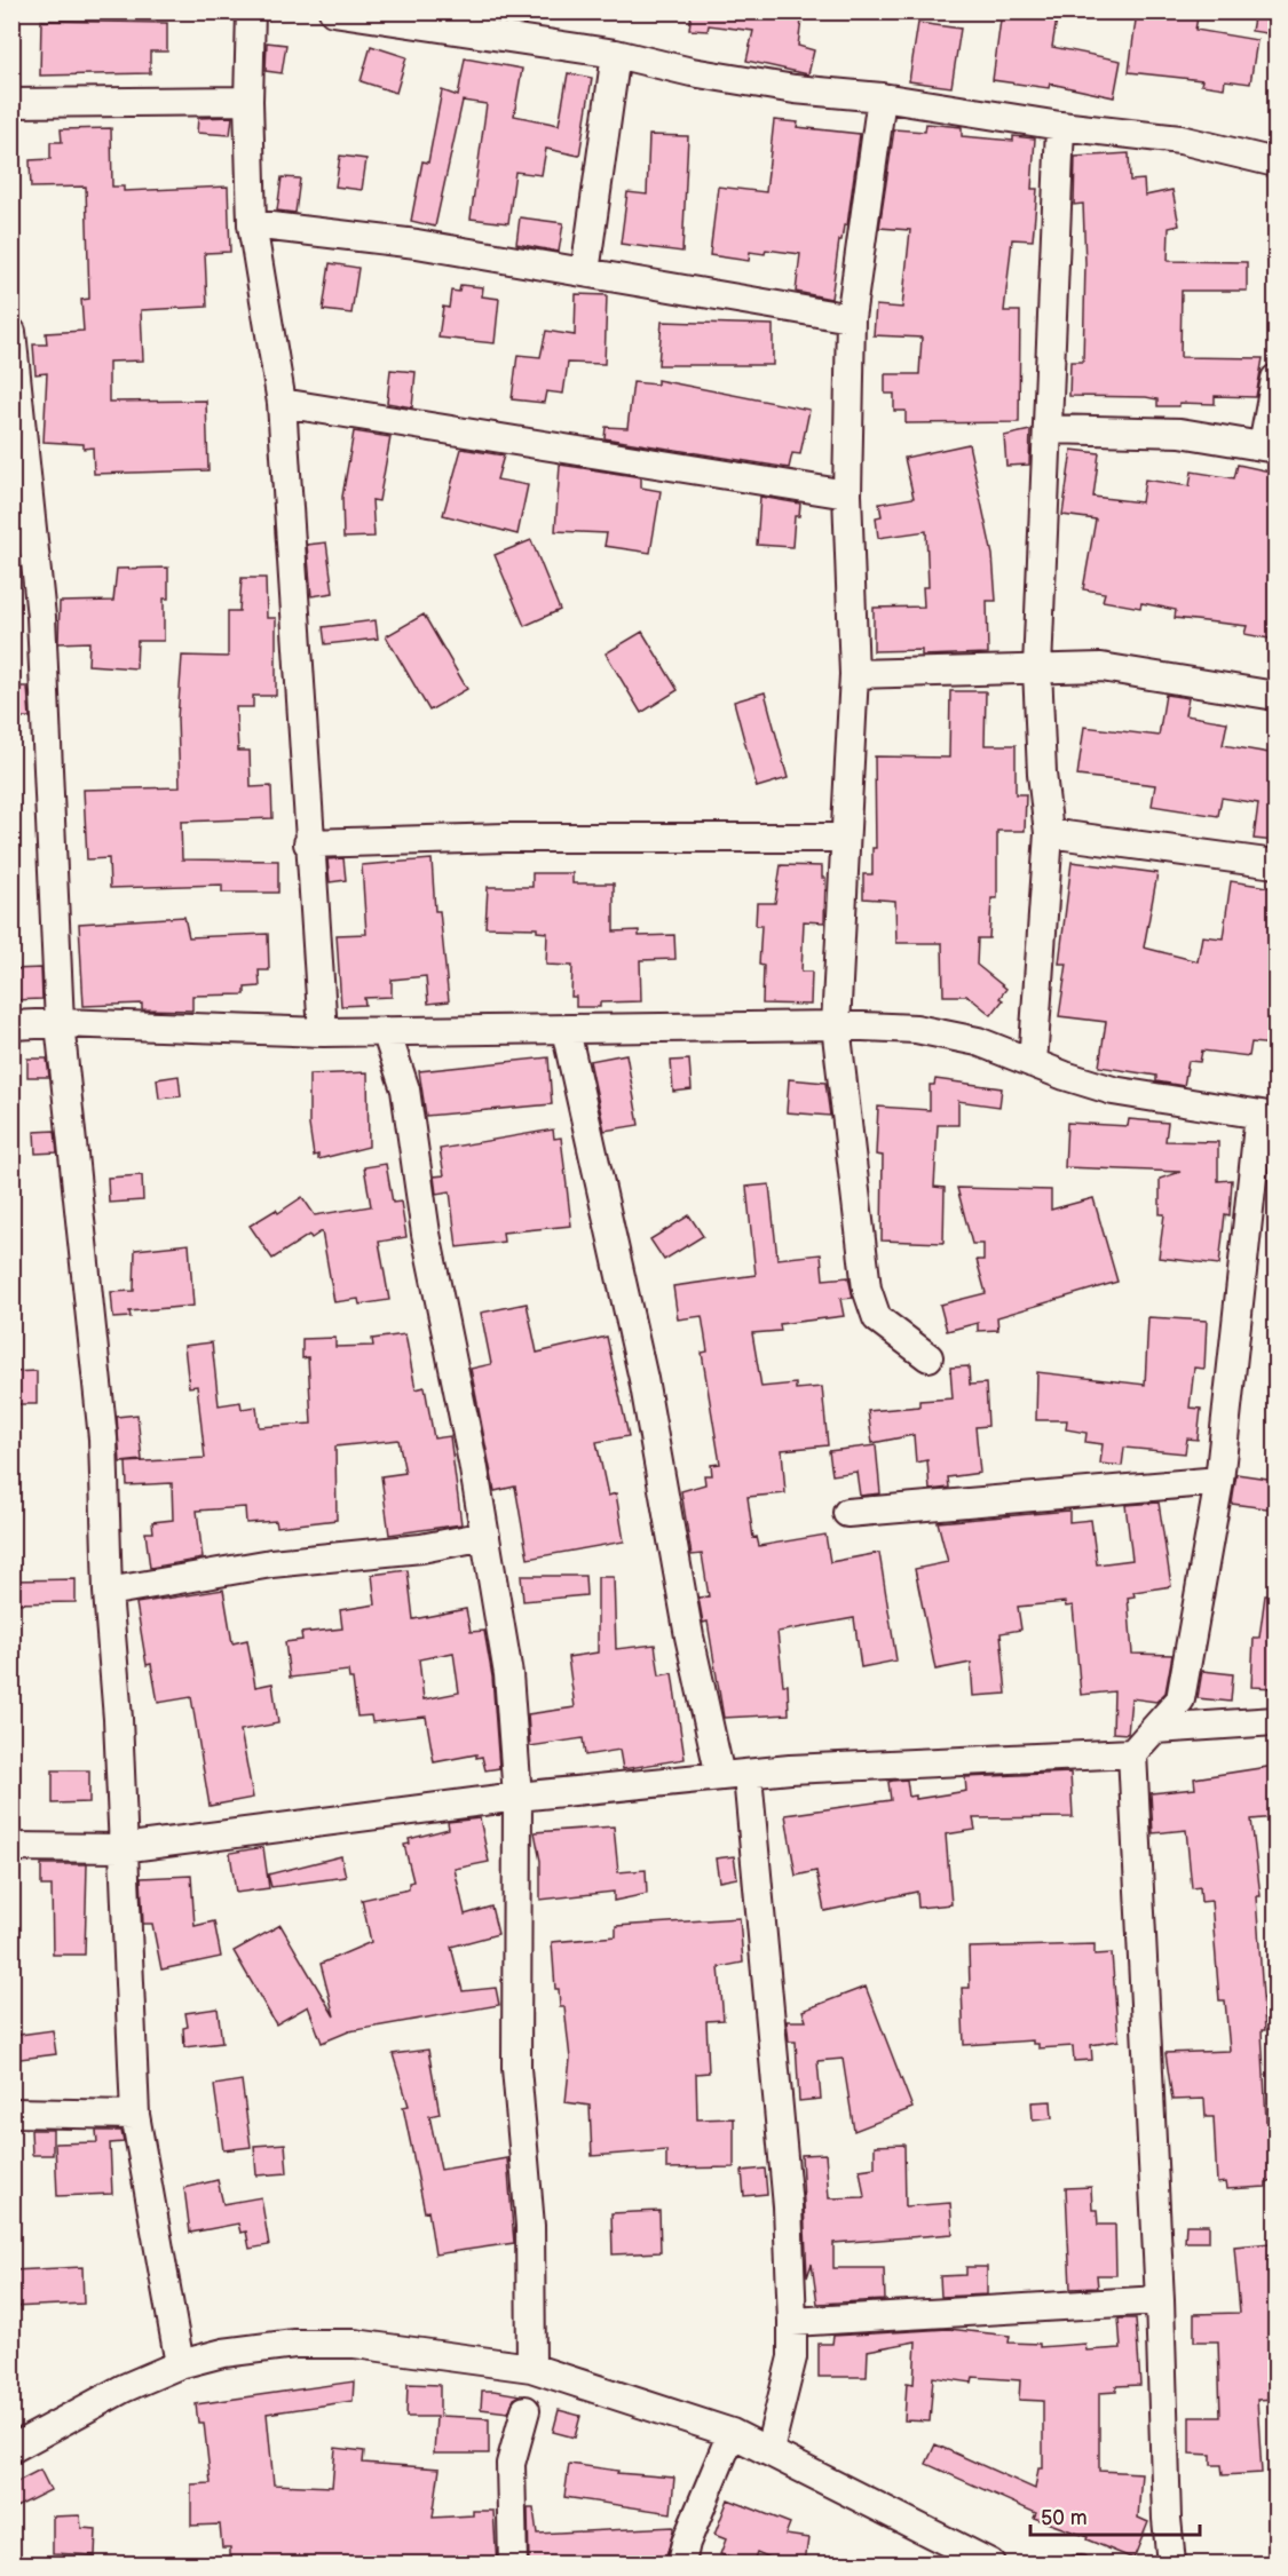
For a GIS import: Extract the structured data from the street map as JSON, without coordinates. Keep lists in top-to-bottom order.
{
  "scale_bar": "50 m"
}
